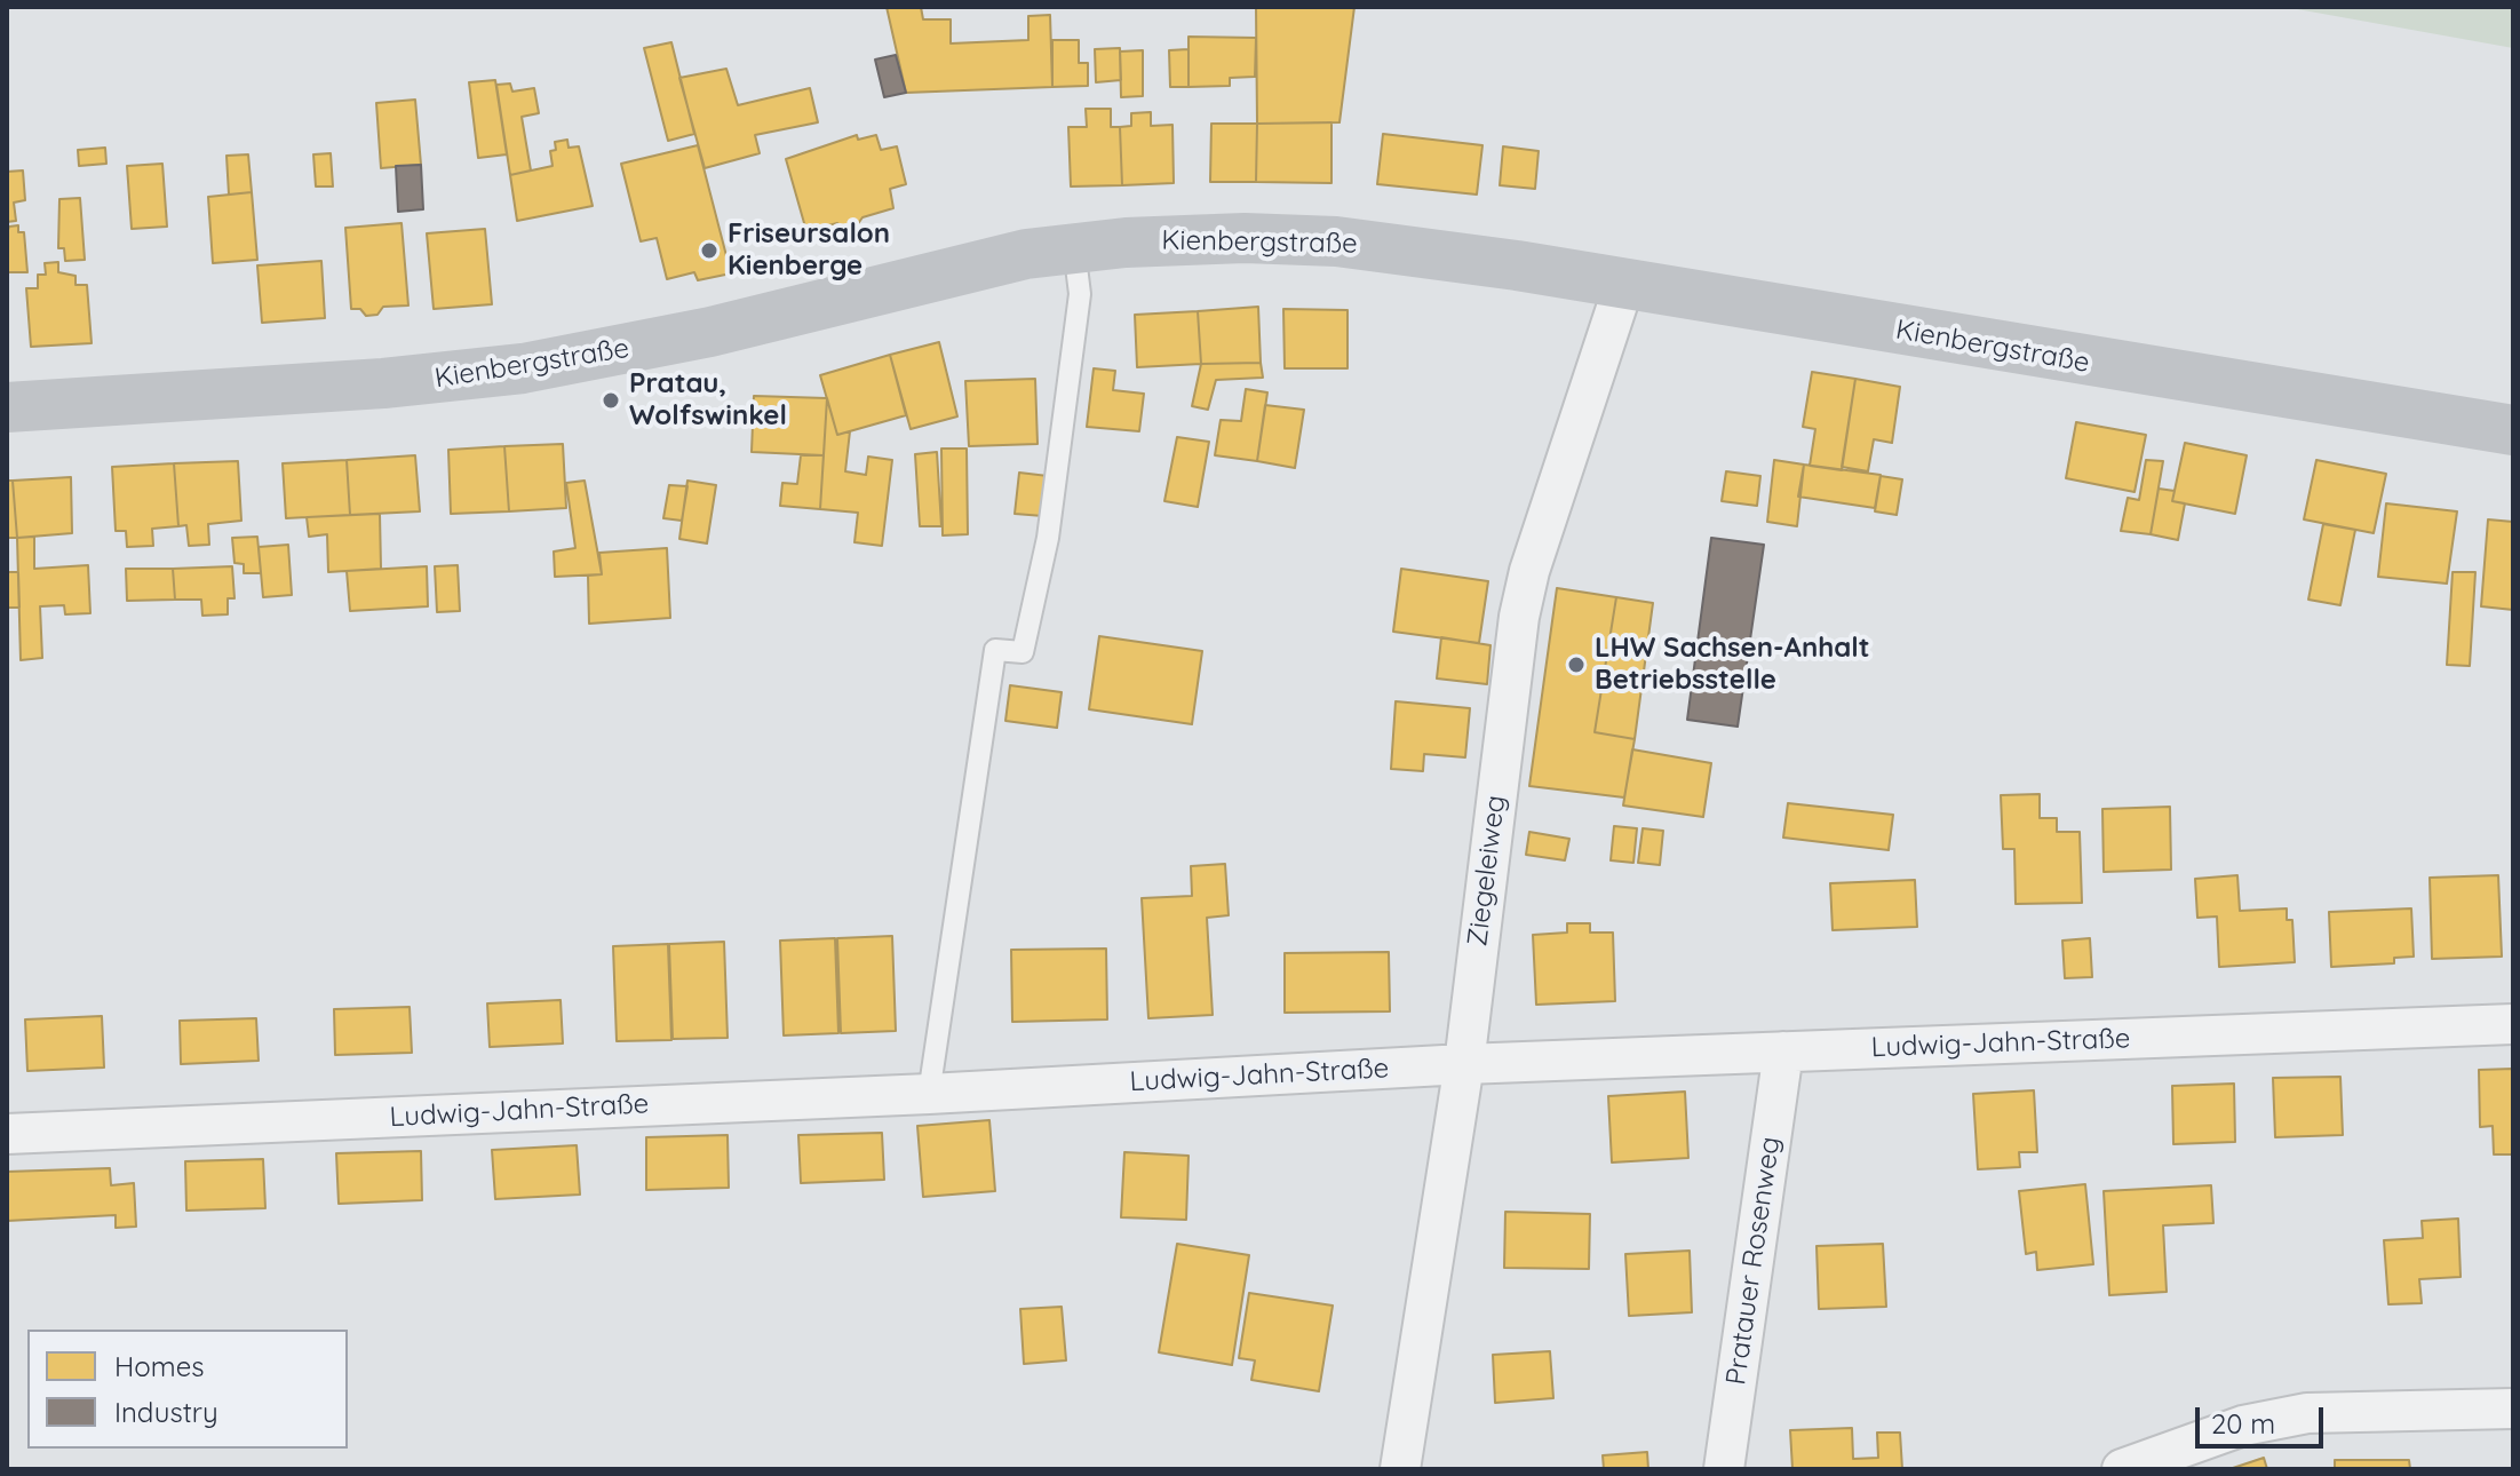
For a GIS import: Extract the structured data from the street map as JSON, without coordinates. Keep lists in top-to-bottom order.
{
  "streets": {
    "main road": ["Kienbergstraße"],
    "street": ["Ziegeleiweg", "Ludwig-Jahn-Straße", "Pratauer Rosenweg"]
  },
  "crossings": [
    ["Kienbergstraße", "Ziegeleiweg"],
    ["Ziegeleiweg", "Ludwig-Jahn-Straße"],
    ["Ludwig-Jahn-Straße", "Pratauer Rosenweg"]
  ],
  "places": ["Friseursalon Kienberge", "Pratau, Wolfswinkel", "LHW Sachsen-Anhalt Betriebsstelle"],
  "legend": ["Homes", "Industry"],
  "scale_bar": "20 m"
}
